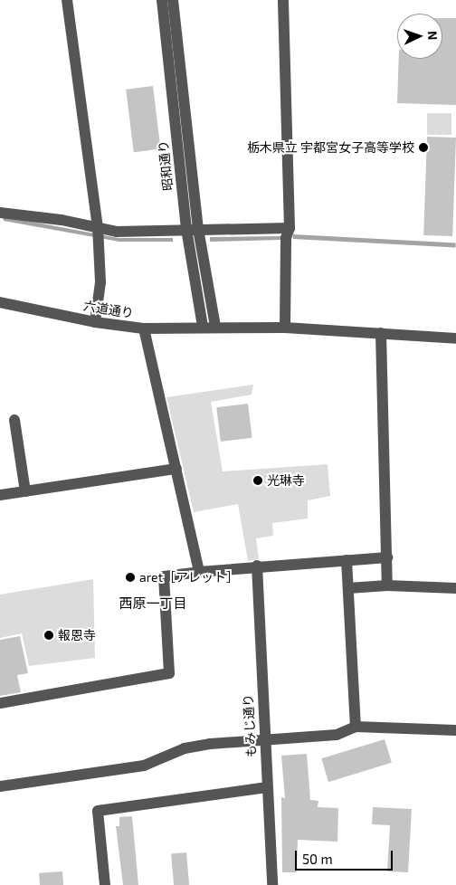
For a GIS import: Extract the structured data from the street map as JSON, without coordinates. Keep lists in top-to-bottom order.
{
  "streets": {
    "street": ["昭和通り", "六道通り", "もみじ通り"]
  },
  "crossings": [
    ["昭和通り", "六道通り"]
  ],
  "districts": ["西原一丁目"],
  "places": [
    "栃木県立 宇都宮女子高等学校",
    "光琳寺",
    "aret［アレット］",
    "報恩寺"
  ],
  "scale_bar": "50 m",
  "north": "right"
}
